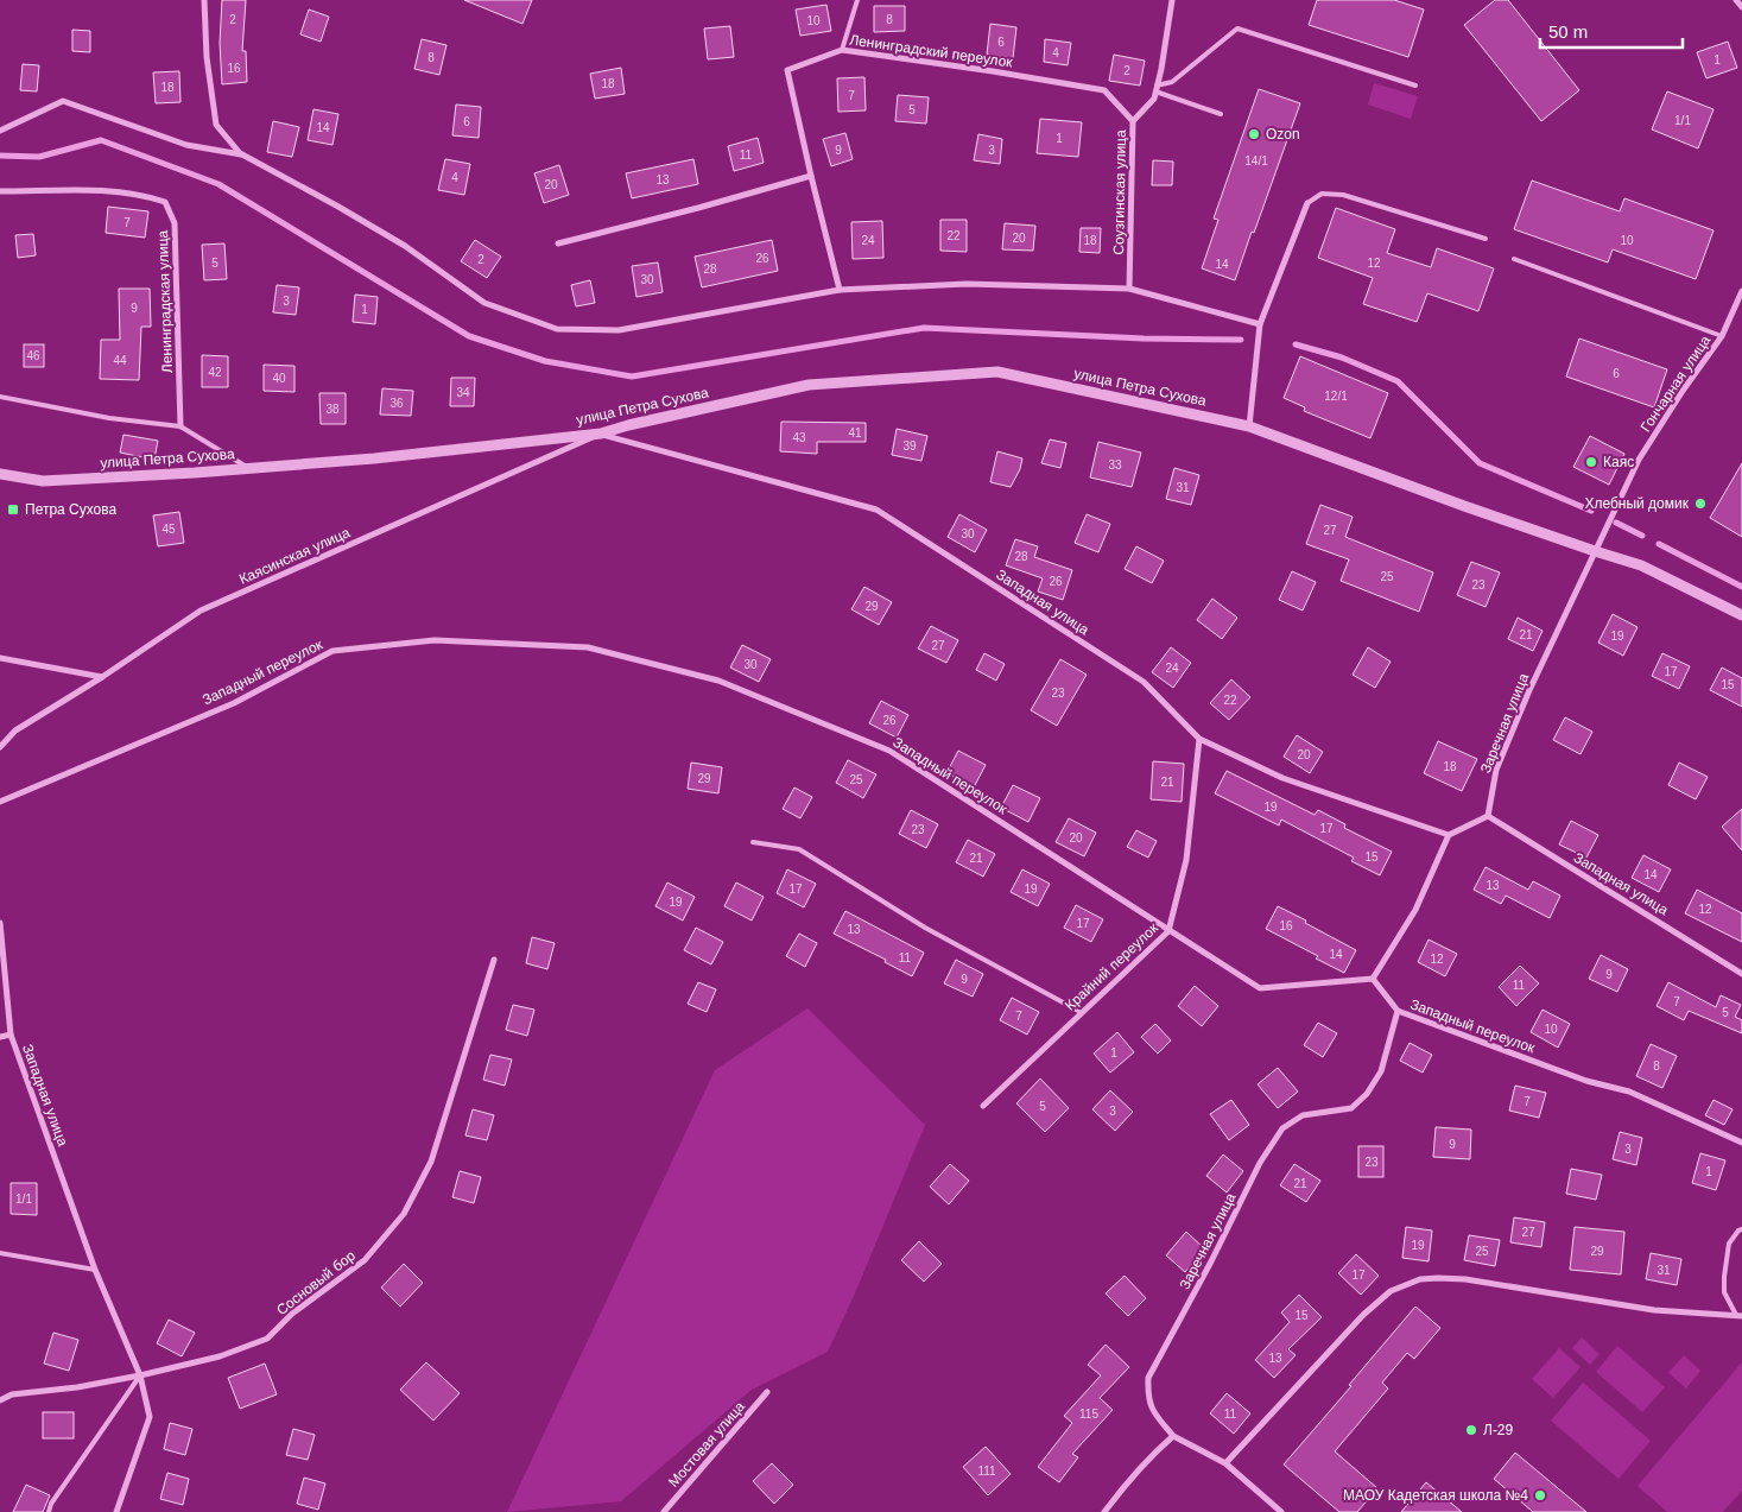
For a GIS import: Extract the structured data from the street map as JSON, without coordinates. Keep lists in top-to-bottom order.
{
  "streets": {
    "street": [
      "Ленинградский переулок",
      "Соузгинская улица",
      "Ленинградская улица",
      "Гончарная улица",
      "улица Петра Сухова",
      "Каясинская улица",
      "Западная улица",
      "Западный переулок",
      "Заречная улица",
      "Крайний переулок",
      "Сосновый бор",
      "Мостовая улица"
    ]
  },
  "crossings": [
    ["Ленинградский переулок", "Соузгинская улица"],
    ["Гончарная улица", "улица Петра Сухова"],
    ["Гончарная улица", "Заречная улица"],
    ["улица Петра Сухова", "Каясинская улица"],
    ["улица Петра Сухова", "Западная улица"],
    ["улица Петра Сухова", "Заречная улица"],
    ["Каясинская улица", "Западная улица"],
    ["Западная улица", "Заречная улица"],
    ["Западная улица", "Крайний переулок"],
    ["Западный переулок", "Заречная улица"],
    ["Западный переулок", "Крайний переулок"]
  ],
  "places": {
    "other": [
      "Ozon",
      "Каяс",
      "Хлебный домик",
      "Л-29",
      "МАОУ Кадетская школа №4"
    ],
    "transit": ["Петра Сухова"]
  },
  "house_numbers": [
    "2",
    "8",
    "10",
    "6",
    "4",
    "8",
    "1",
    "16",
    "2",
    "18",
    "18",
    "7",
    "5",
    "1/1",
    "6",
    "14",
    "1",
    "9",
    "3",
    "11",
    "14/1",
    "4",
    "13",
    "20",
    "7",
    "22",
    "20",
    "24",
    "18",
    "10",
    "26",
    "2",
    "5",
    "12",
    "14",
    "28",
    "30",
    "3",
    "9",
    "1",
    "46",
    "44",
    "42",
    "6",
    "40",
    "34",
    "12/1",
    "36",
    "38",
    "41",
    "43",
    "39",
    "33",
    "31",
    "45",
    "27",
    "30",
    "28",
    "25",
    "26",
    "23",
    "29",
    "21",
    "19",
    "27",
    "30",
    "24",
    "17",
    "15",
    "23",
    "22",
    "26",
    "20",
    "18",
    "29",
    "25",
    "21",
    "19",
    "17",
    "23",
    "20",
    "15",
    "21",
    "14",
    "13",
    "17",
    "19",
    "19",
    "12",
    "17",
    "16",
    "13",
    "14",
    "11",
    "12",
    "9",
    "9",
    "11",
    "7",
    "5",
    "7",
    "10",
    "1",
    "8",
    "7",
    "5",
    "3",
    "9",
    "3",
    "23",
    "1",
    "21",
    "1/1",
    "27",
    "19",
    "25",
    "29",
    "31",
    "17",
    "15",
    "13",
    "115",
    "11",
    "111"
  ],
  "scale_bar": "50 m"
}
